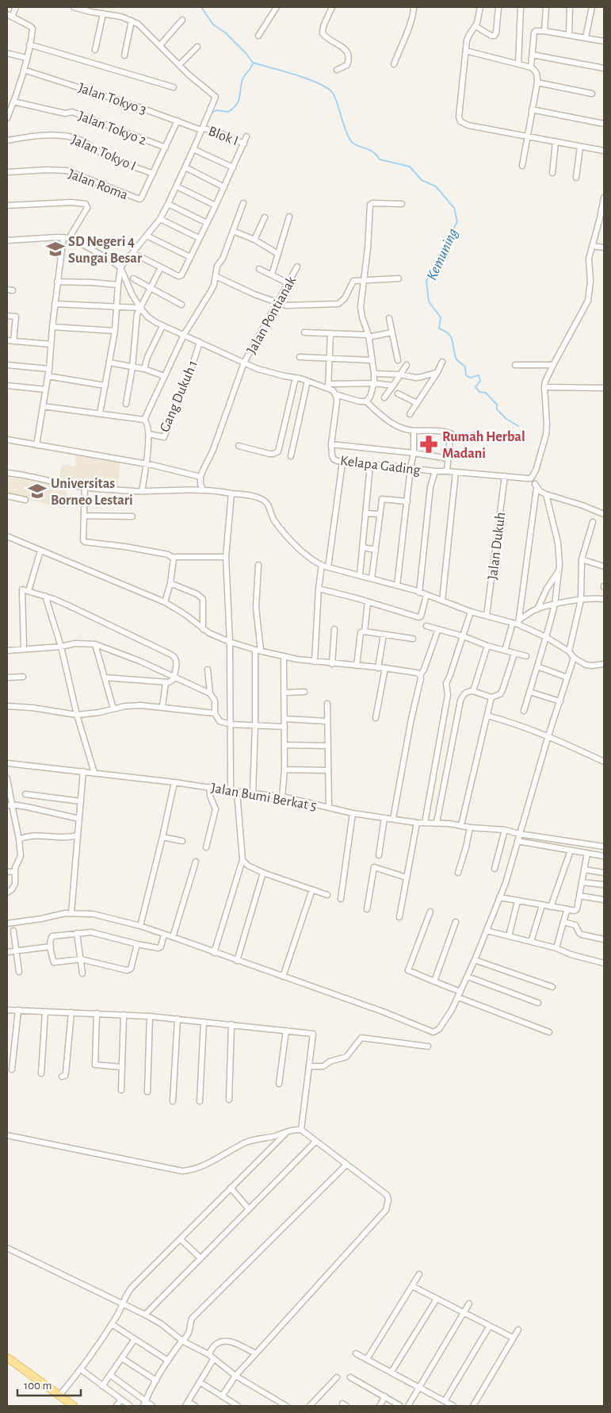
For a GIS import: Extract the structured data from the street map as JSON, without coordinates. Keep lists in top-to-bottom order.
{
  "streets": {
    "street": [
      "Jalan Tokyo 3",
      "Jalan Tokyo 2",
      "Blok I",
      "Jalan Tokyo I",
      "Jalan Roma",
      "Jalan Pontianak",
      "Gang Dukuh 1",
      "Kelapa Gading",
      "Jalan Dukuh",
      "Jalan Bumi Berkat 5"
    ]
  },
  "crossings": [
    ["Jalan Tokyo 3", "Blok I"],
    ["Jalan Tokyo I", "Jalan Roma"],
    ["Kelapa Gading", "Jalan Dukuh"]
  ],
  "water": ["Kemuning"],
  "places": {
    "school or university": ["SD Negeri 4 Sungai Besar", "Universitas Borneo Lestari"],
    "pharmacy": ["Rumah Herbal Madani"]
  },
  "scale_bar": "100 m"
}
